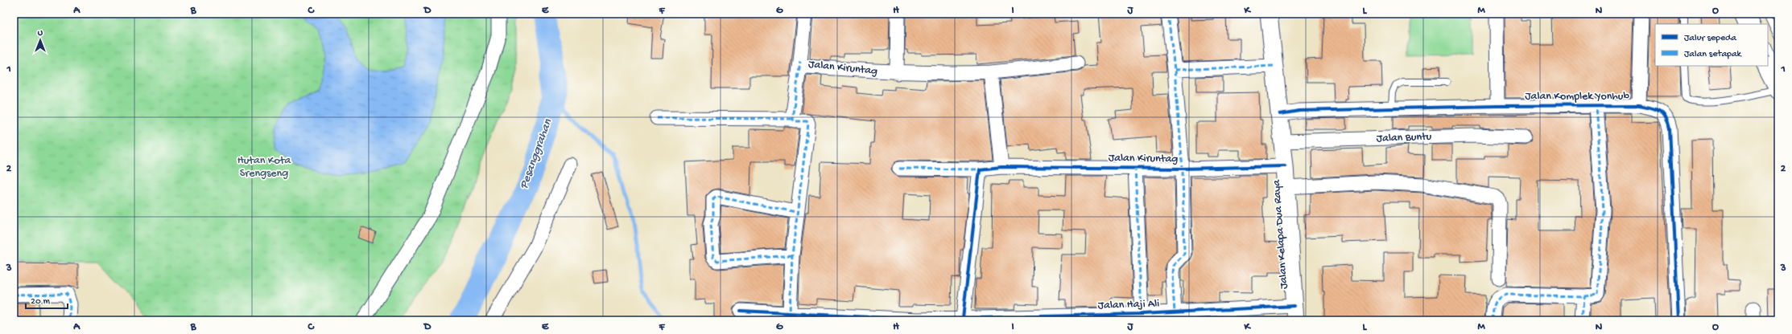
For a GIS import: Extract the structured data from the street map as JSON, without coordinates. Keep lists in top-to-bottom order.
{
  "streets": {
    "street": [
      "Jalan Kiruntag",
      "Jalan Komplek Yonhub",
      "Jalan Buntu",
      "Jalan Kelapa Dua Raya",
      "Jalan Haji Ali"
    ]
  },
  "crossings": [
    ["Jalan Kiruntag", "Jalan Kelapa Dua Raya"],
    ["Jalan Komplek Yonhub", "Jalan Kelapa Dua Raya"],
    ["Jalan Buntu", "Jalan Kelapa Dua Raya"],
    ["Jalan Kelapa Dua Raya", "Jalan Haji Ali"]
  ],
  "water": ["Pesanggrahan"],
  "parks": ["Hutan Kota Srengseng"],
  "legend": ["Jalur sepeda", "Jalan setapak"],
  "scale_bar": "20 m",
  "north": "top",
  "grid": {
    "columns": [
      "A",
      "B",
      "C",
      "D",
      "E",
      "F",
      "G",
      "H",
      "I",
      "J",
      "K",
      "L",
      "M",
      "N",
      "O"
    ],
    "rows": ["1", "2", "3"]
  }
}
